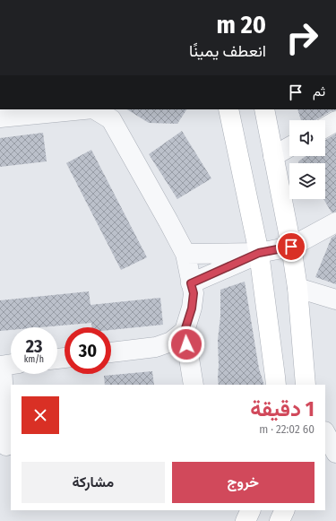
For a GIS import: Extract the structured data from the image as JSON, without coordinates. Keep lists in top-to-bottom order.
{
  "page": {
    "turn": ["20 m", "انعطف يمينًا"],
    "then": "ثم",
    "speed": "23 km/h",
    "limit": "30",
    "heading": ["1 دقيقة", "60 m · 22:02"],
    "buttons": ["خروج", "مشاركة"]
  }
}
